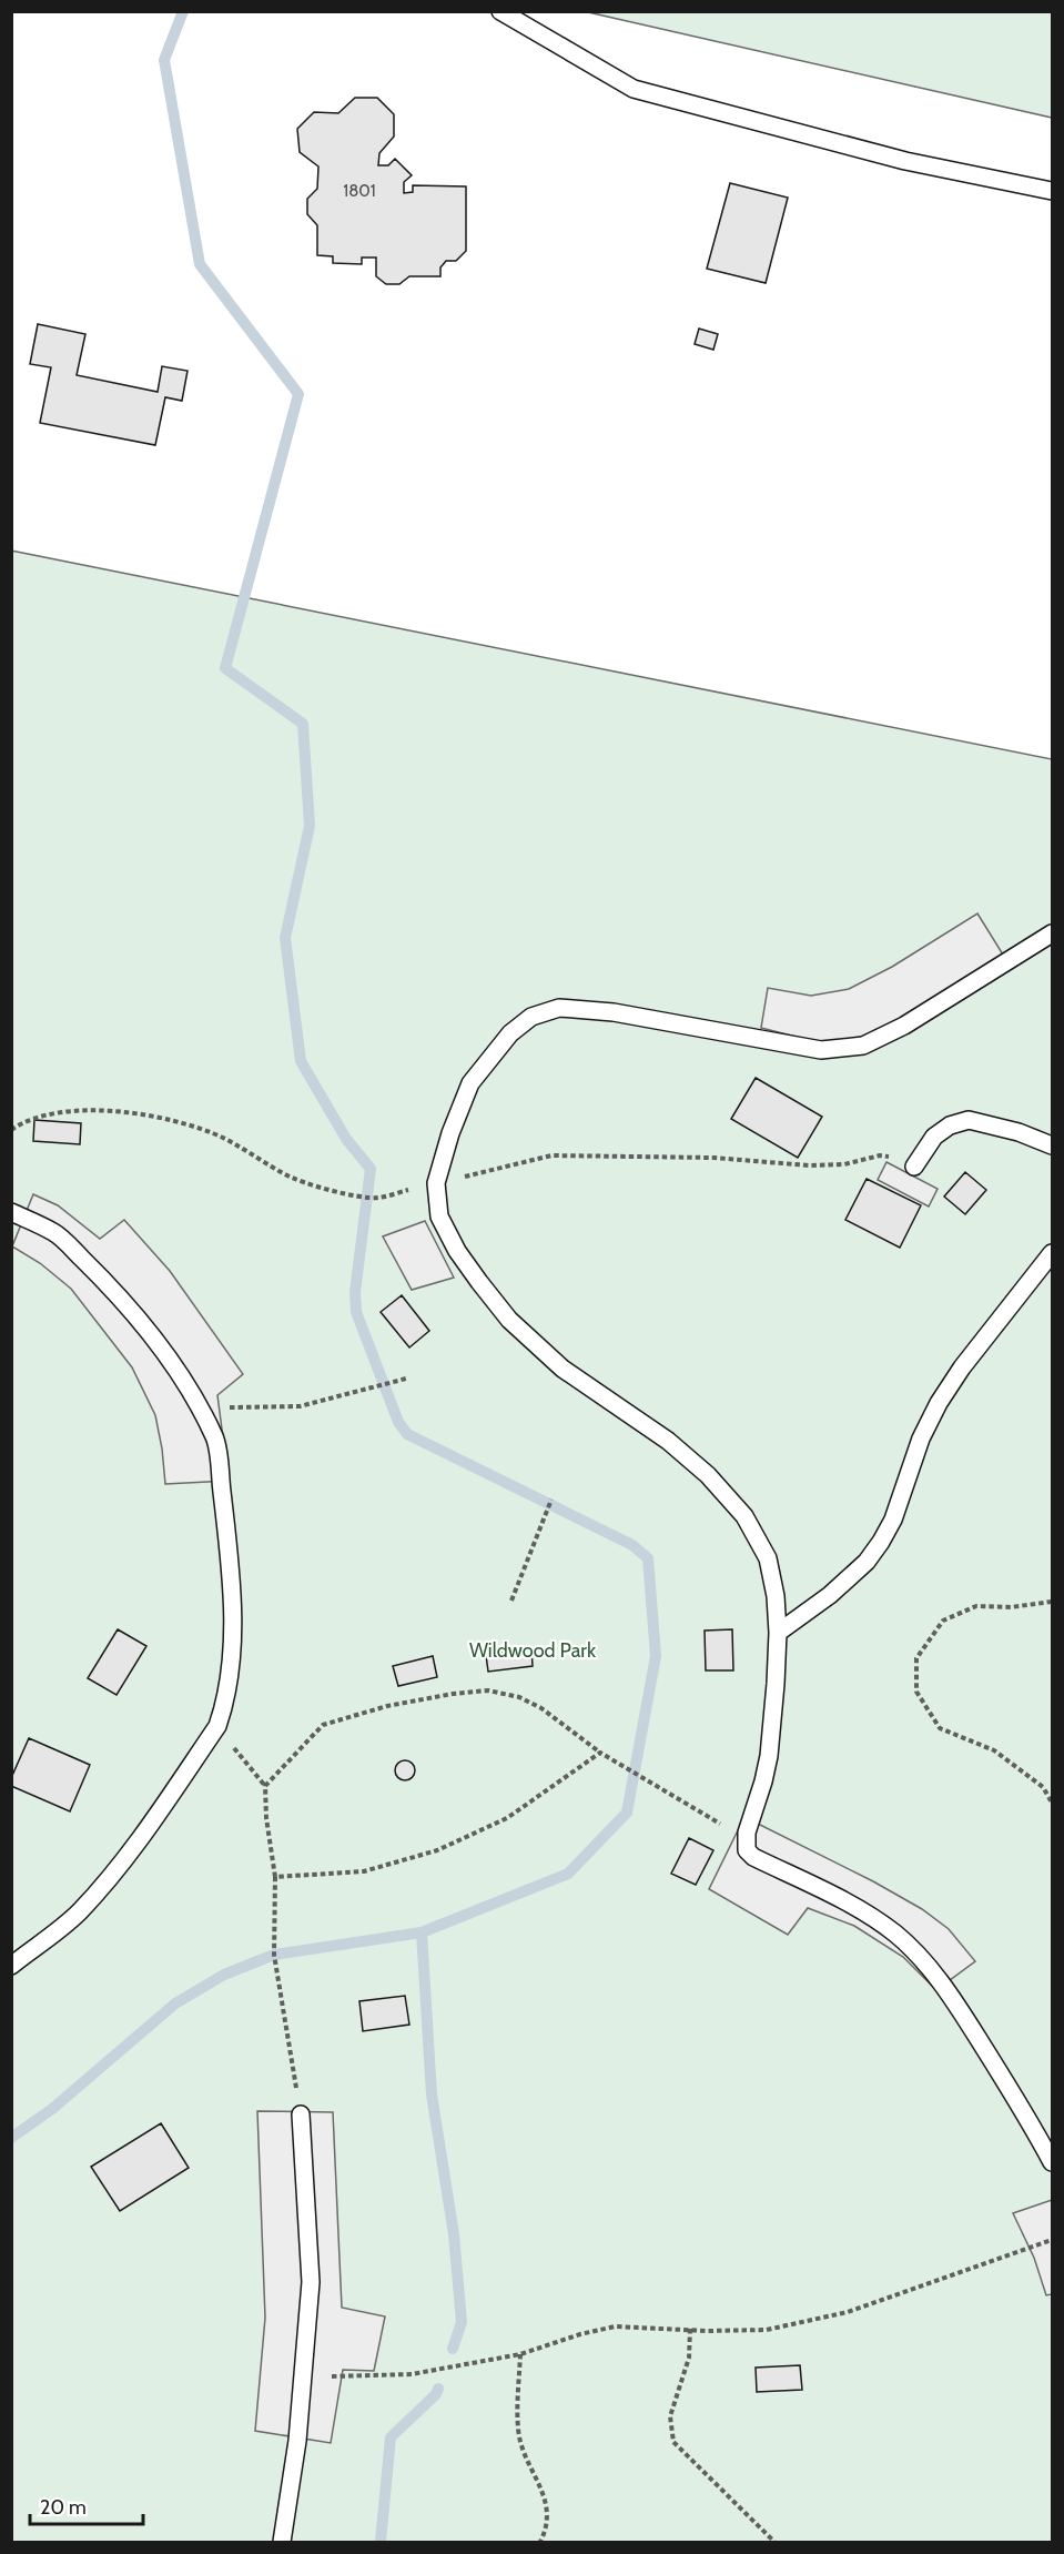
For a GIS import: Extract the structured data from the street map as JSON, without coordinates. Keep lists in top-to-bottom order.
{
  "parks": ["Wildwood Park"],
  "house_numbers": ["1801"],
  "scale_bar": "20 m"
}
